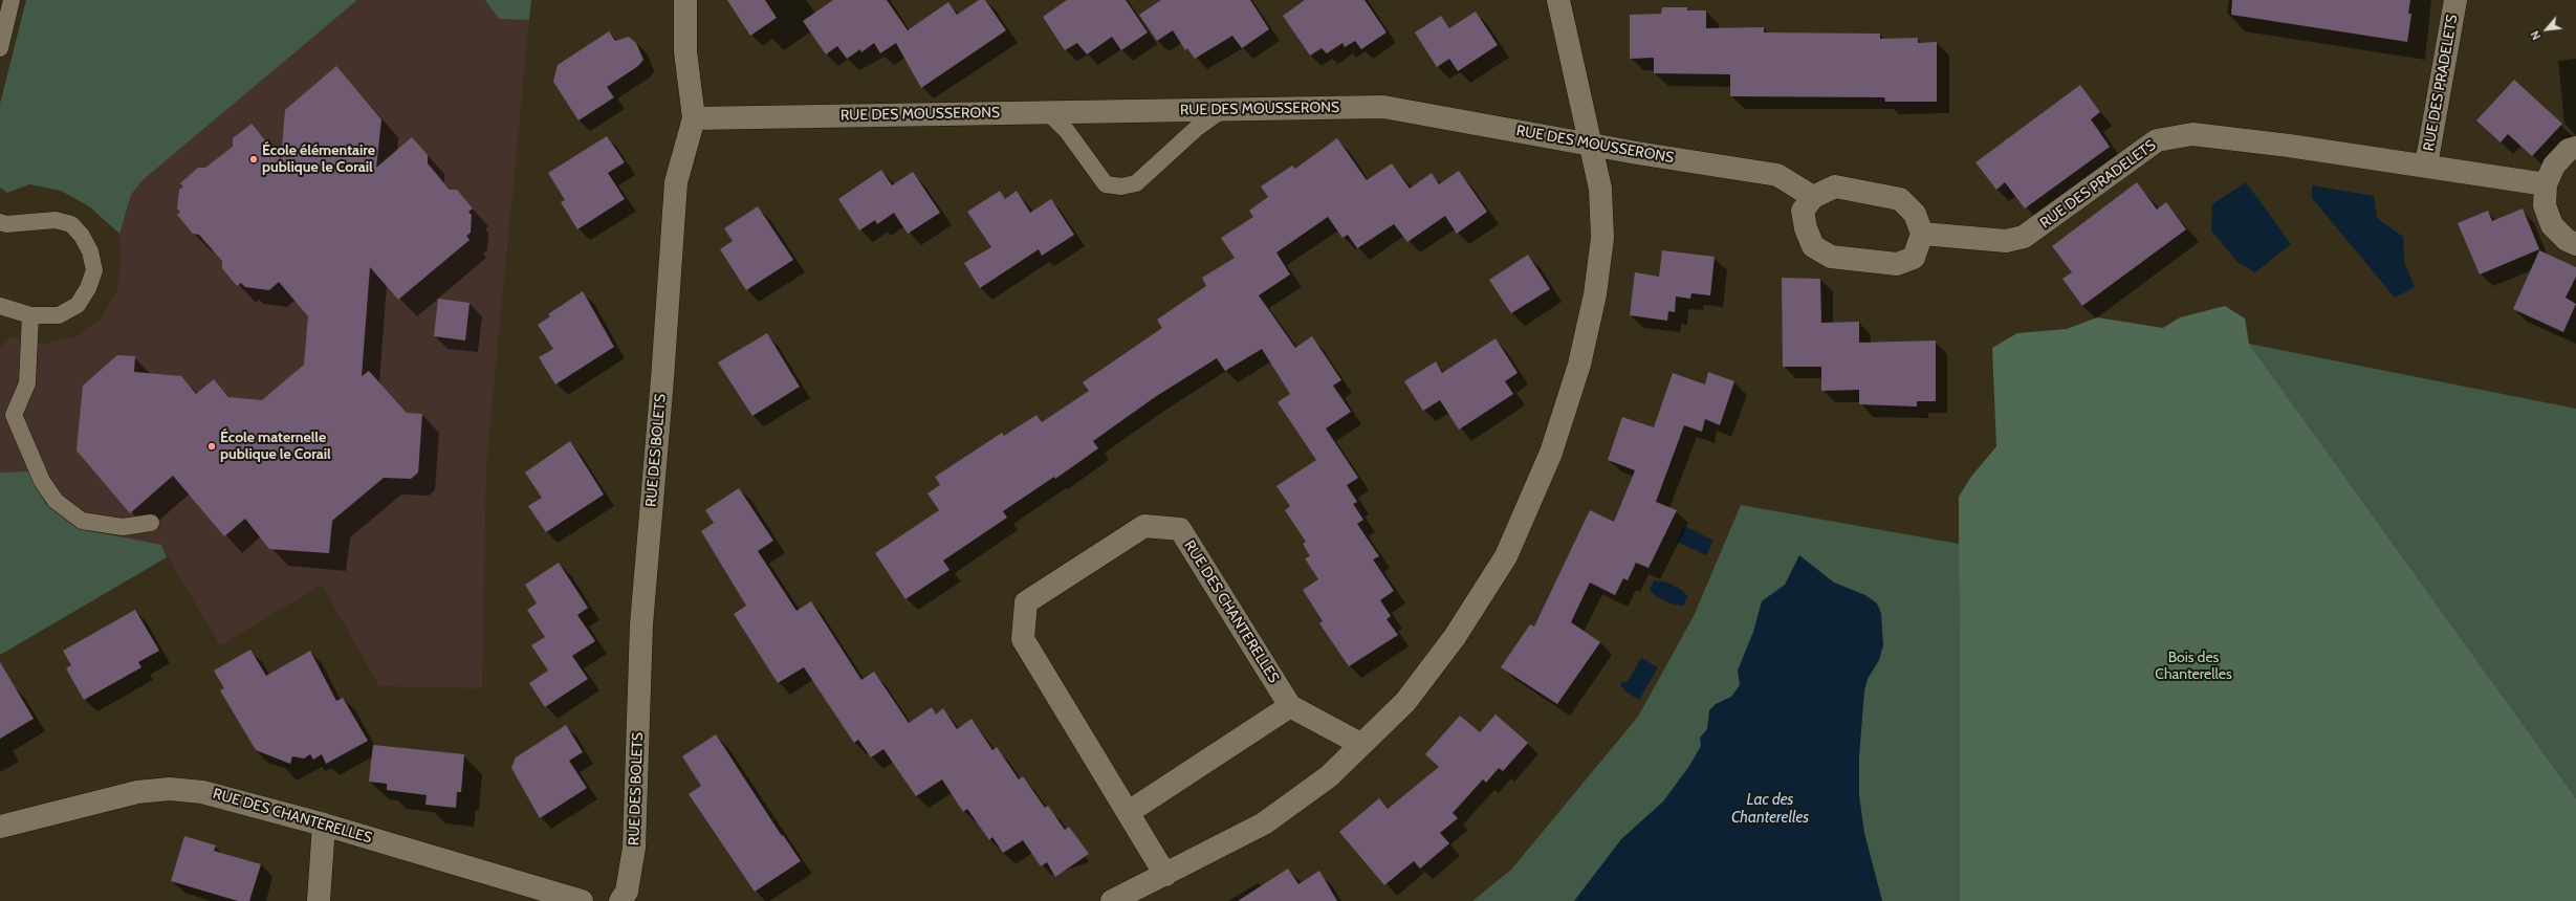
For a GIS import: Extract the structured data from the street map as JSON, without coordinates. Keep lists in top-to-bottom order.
{
  "streets": {
    "street": [
      "RUE DES PRADELETS",
      "RUE DES MOUSSERONS",
      "RUE DES BOLETS",
      "RUE DES CHANTERELLES"
    ]
  },
  "crossings": [
    ["RUE DES PRADELETS", "RUE DES MOUSSERONS"],
    ["RUE DES MOUSSERONS", "RUE DES BOLETS"]
  ],
  "water": ["Lac des Chanterelles"],
  "parks": ["Bois des Chanterelles"],
  "places": ["École élémentaire publique le Corail", "École maternelle publique le Corail"],
  "north": "bottom left"
}
